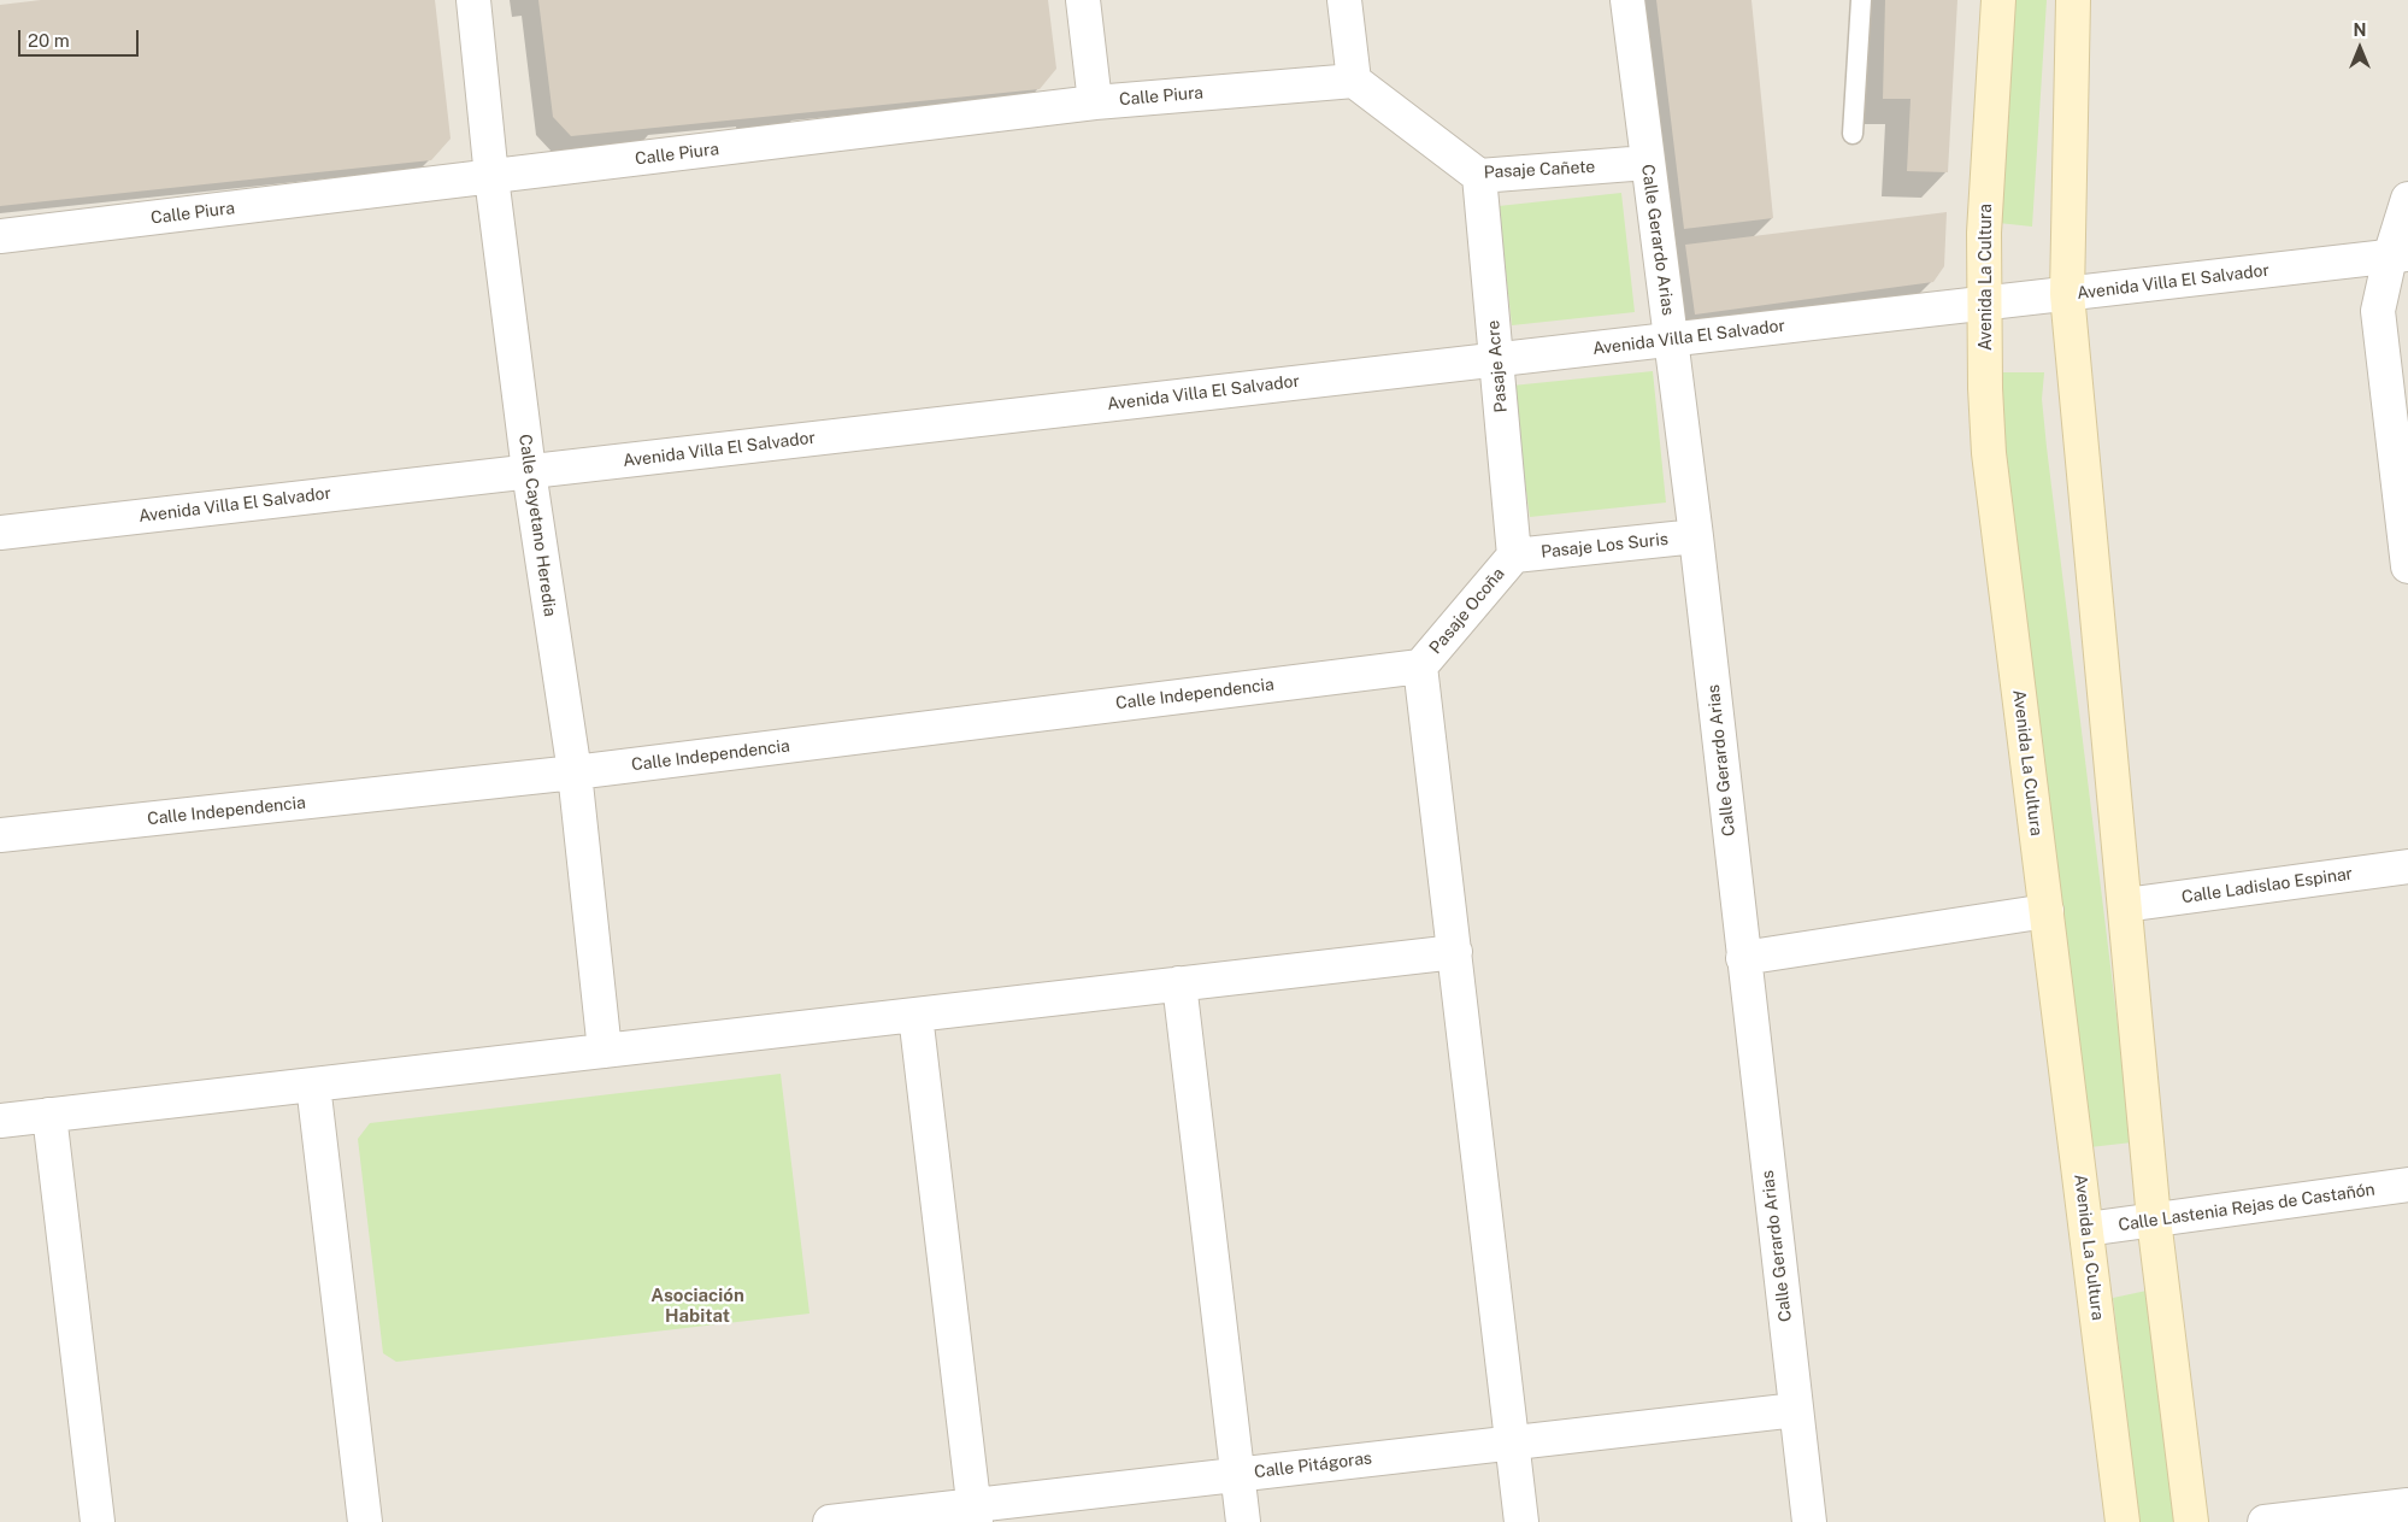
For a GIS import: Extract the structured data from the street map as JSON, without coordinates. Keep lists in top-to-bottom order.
{
  "streets": {
    "main road": ["Avenida La Cultura"],
    "street": [
      "Calle Piura",
      "Pasaje Cañete",
      "Calle Gerardo Arias",
      "Avenida Villa El Salvador",
      "Pasaje Acre",
      "Calle Cayetano Heredia",
      "Pasaje Los Suris",
      "Pasaje Ocoña",
      "Calle Independencia",
      "Calle Ladislao Espinar",
      "Calle Lastenia Rejas de Castañón",
      "Calle Pitágoras"
    ]
  },
  "crossings": [
    ["Calle Piura", "Pasaje Cañete"],
    ["Calle Piura", "Calle Cayetano Heredia"],
    ["Pasaje Cañete", "Calle Gerardo Arias"],
    ["Pasaje Cañete", "Pasaje Acre"],
    ["Calle Gerardo Arias", "Avenida Villa El Salvador"],
    ["Calle Gerardo Arias", "Pasaje Los Suris"],
    ["Calle Gerardo Arias", "Calle Pitágoras"],
    ["Avenida La Cultura", "Avenida Villa El Salvador"],
    ["Avenida La Cultura", "Calle Lastenia Rejas de Castañón"],
    ["Avenida Villa El Salvador", "Pasaje Acre"],
    ["Avenida Villa El Salvador", "Calle Cayetano Heredia"],
    ["Pasaje Acre", "Pasaje Los Suris"],
    ["Pasaje Acre", "Pasaje Ocoña"],
    ["Calle Cayetano Heredia", "Calle Independencia"],
    ["Pasaje Los Suris", "Pasaje Ocoña"],
    ["Pasaje Ocoña", "Calle Independencia"]
  ],
  "districts": ["Asociación Habitat"],
  "scale_bar": "20 m",
  "north": "top"
}
